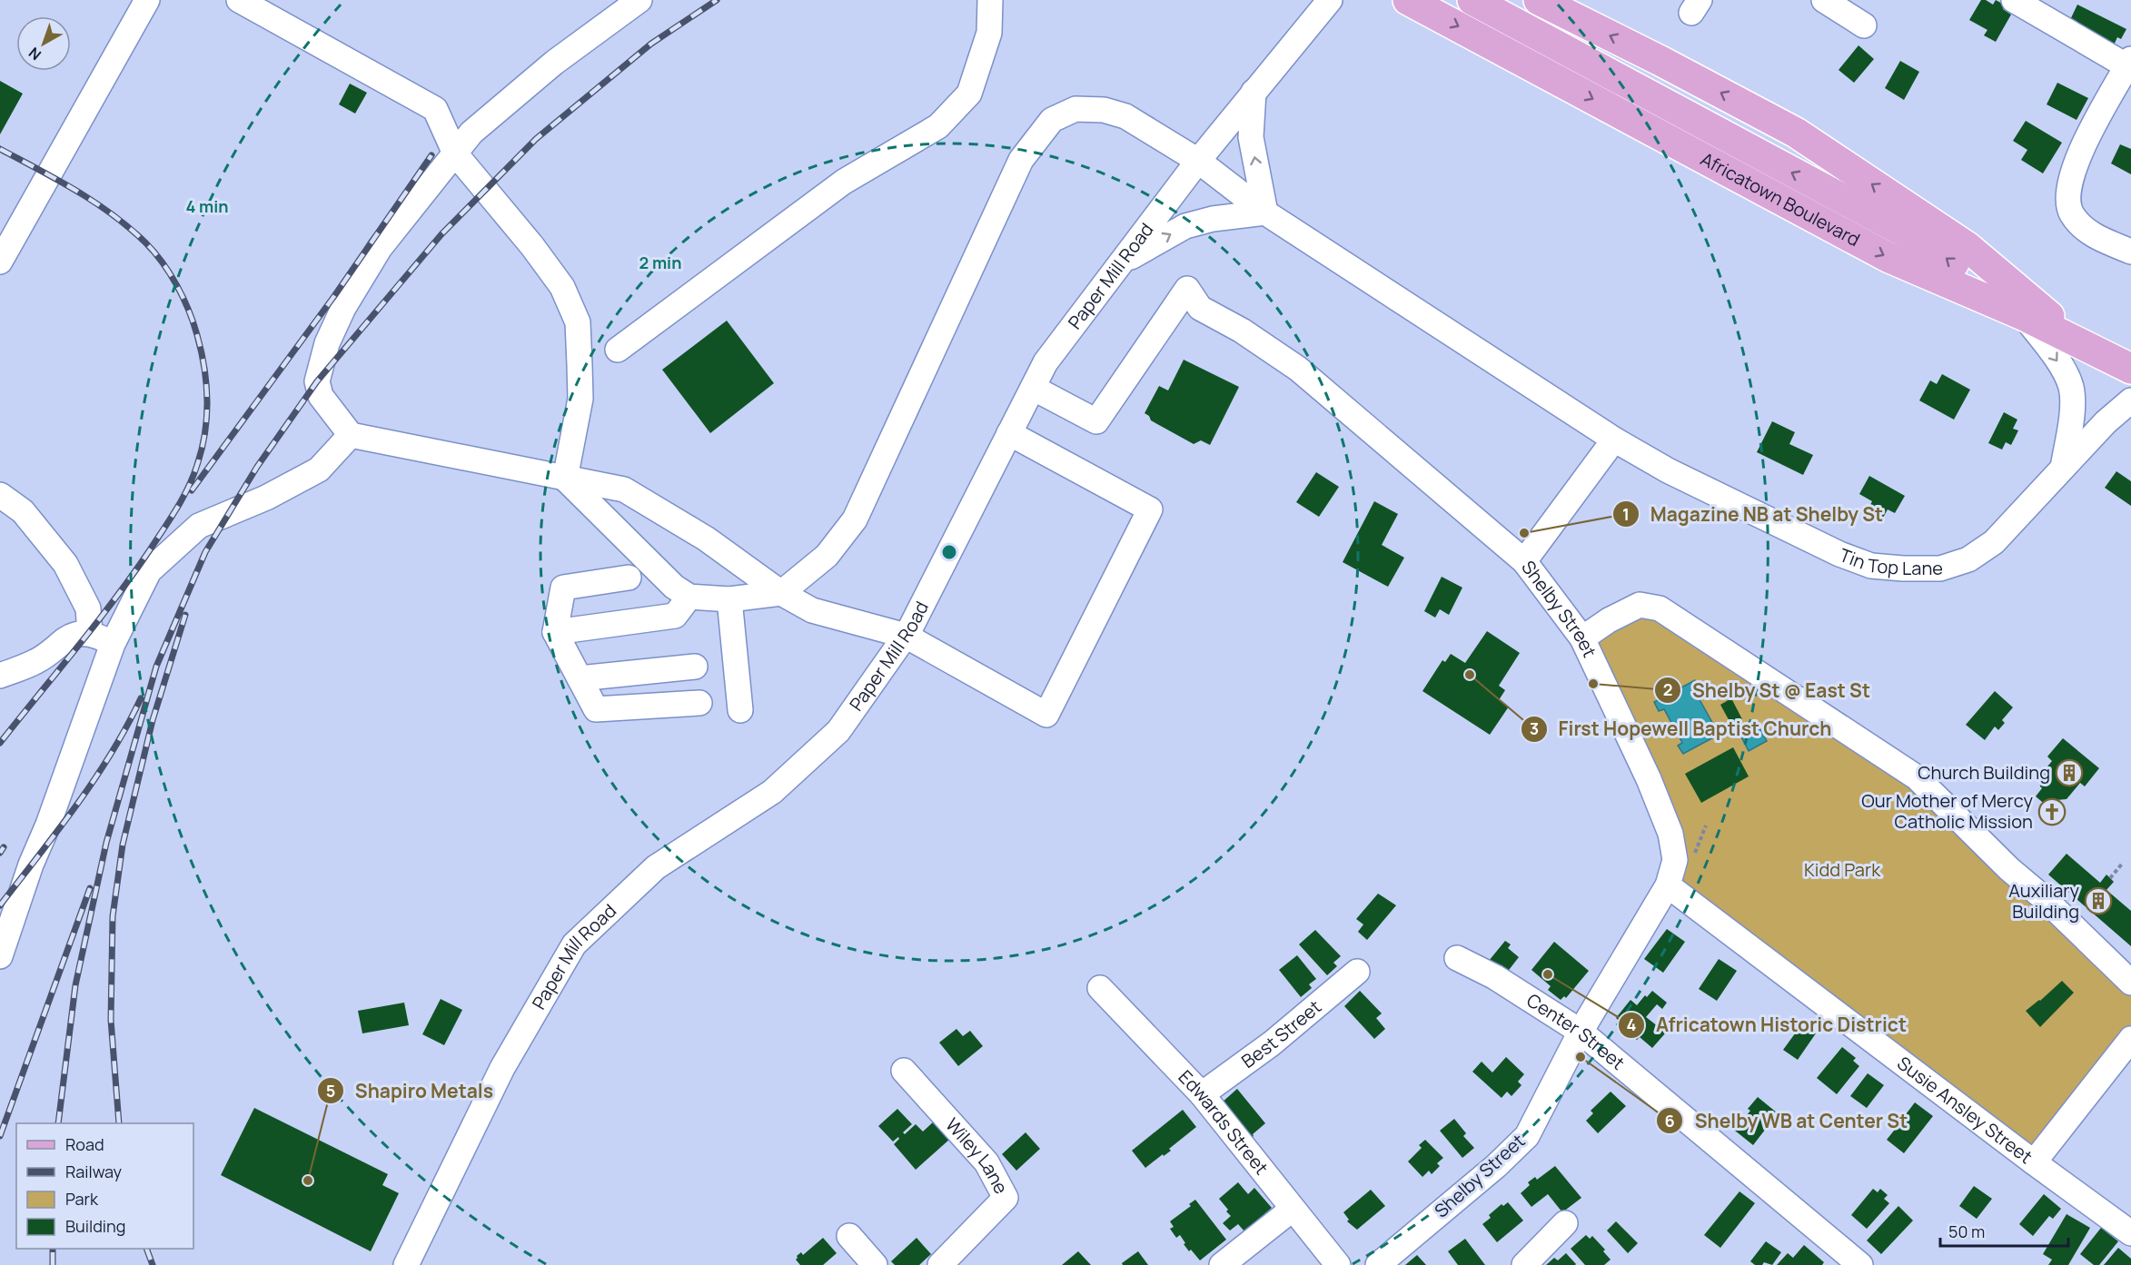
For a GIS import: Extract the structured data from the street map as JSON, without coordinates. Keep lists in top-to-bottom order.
{
  "streets": {
    "main road": ["Africatown Boulevard"],
    "street": [
      "Paper Mill Road",
      "Tin Top Lane",
      "Shelby Street",
      "Center Street",
      "Best Street",
      "Susie Ansley Street",
      "Edwards Street",
      "Wiley Lane"
    ]
  },
  "crossings": [
    ["Paper Mill Road", "Tin Top Lane"],
    ["Paper Mill Road", "Shelby Street"],
    ["Shelby Street", "Center Street"],
    ["Shelby Street", "Susie Ansley Street"],
    ["Best Street", "Edwards Street"]
  ],
  "parks": ["Kidd Park"],
  "places": {
    "other": [
      "Magazine NB at Shelby St",
      "First Hopewell Baptist Church",
      "Shelby St @ East St",
      "Africatown Historic District",
      "Shelby WB at Center St",
      "Shapiro Metals"
    ],
    "building": ["Church Building", "Auxiliary Building"],
    "church": ["Our Mother of Mercy Catholic Mission"]
  },
  "legend": [
    "Road",
    "Railway",
    "Park",
    "Building"
  ],
  "scale_bar": "50 m",
  "north": "bottom left",
  "rings": ["4 min", "2 min"]
}
